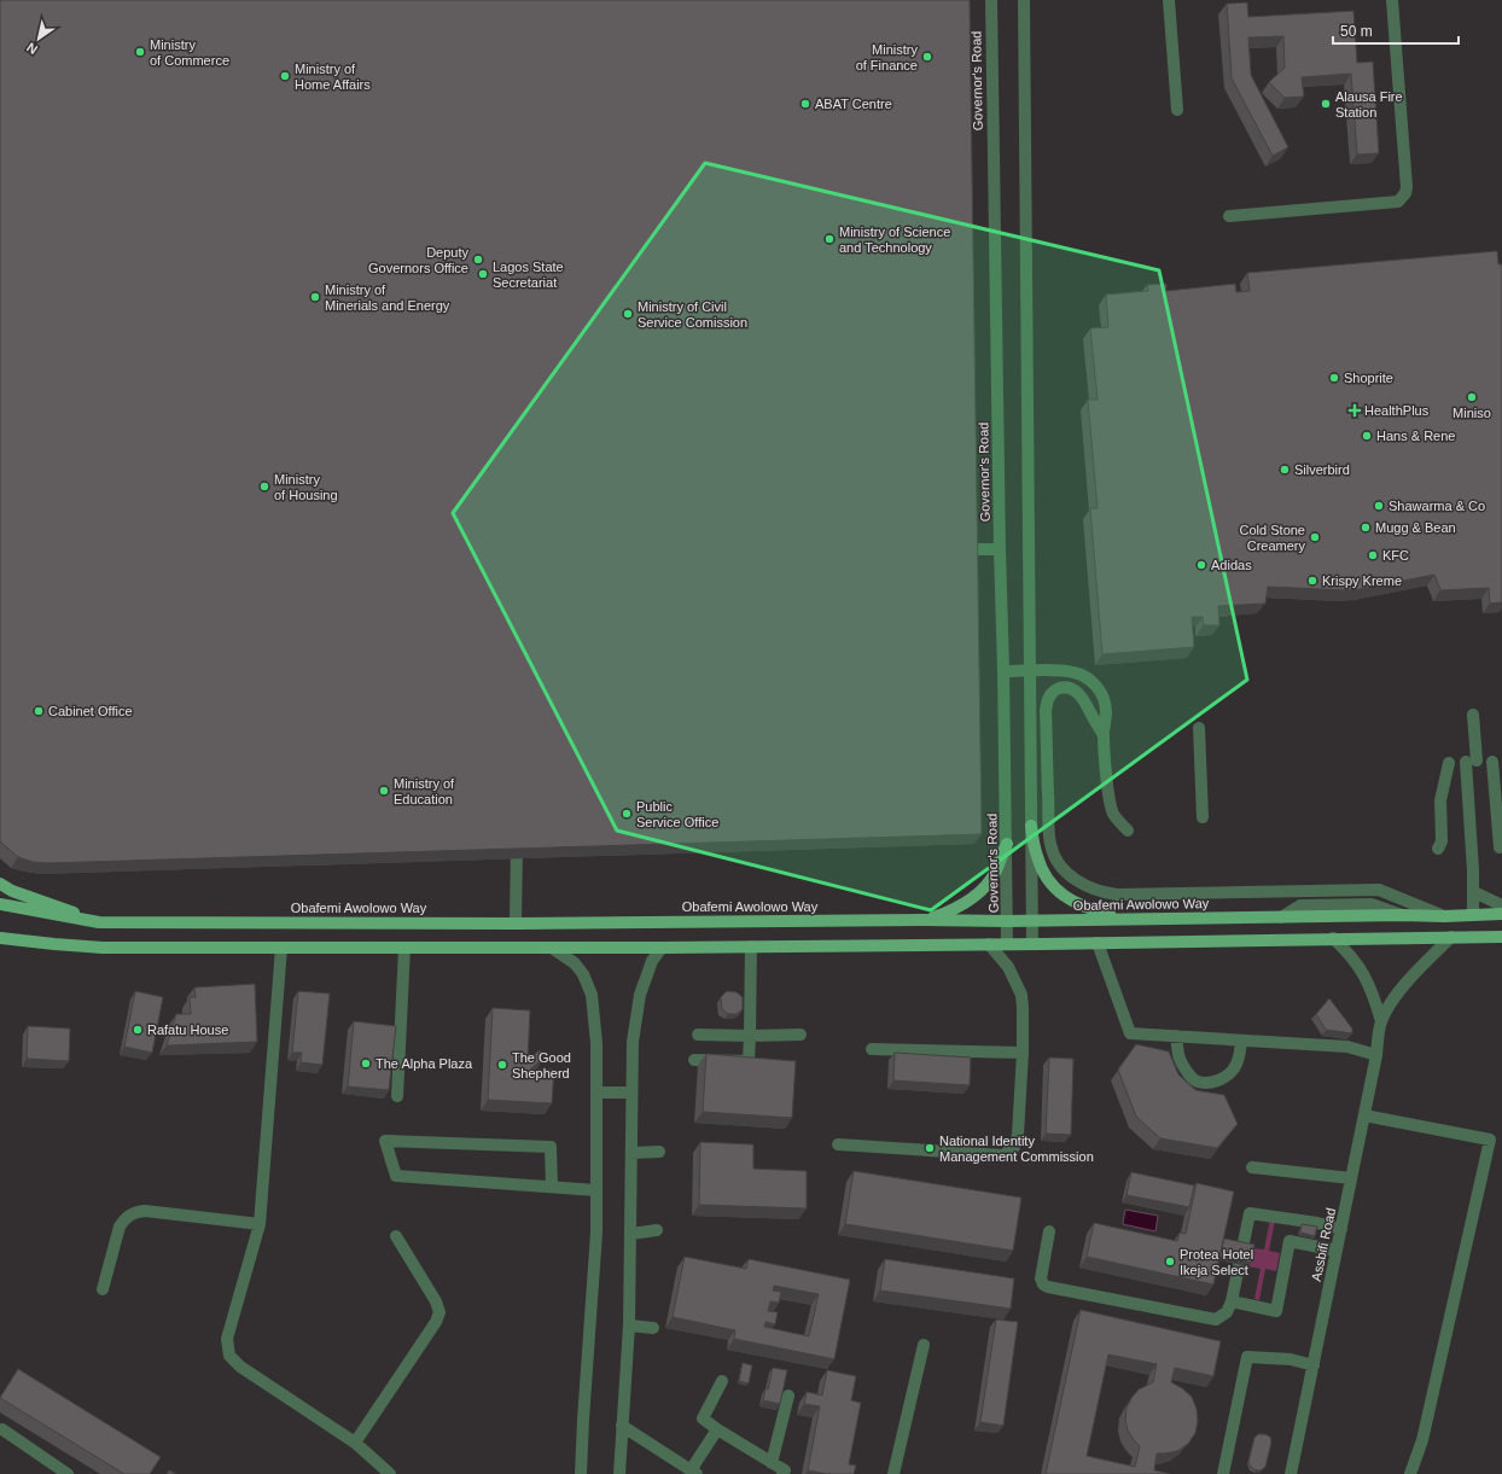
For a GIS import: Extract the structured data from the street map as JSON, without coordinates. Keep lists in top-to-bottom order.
{
  "streets": {
    "main road": ["Obafemi Awolowo Way"],
    "street": ["Governor's Road", "Assbifi Road"]
  },
  "crossings": [
    ["Governor's Road", "Obafemi Awolowo Way"]
  ],
  "places": {
    "other": [
      "Ministry of Commerce",
      "Ministry of Finance",
      "Ministry of Home Affairs",
      "ABAT Centre",
      "Alausa Fire Station",
      "Ministry of Science and Technology",
      "Deputy Governors Office",
      "Lagos State Secretariat",
      "Ministry of Minerials and Energy",
      "Ministry of Civil Service Comission",
      "Shoprite",
      "Miniso",
      "Hans & Rene",
      "Silverbird",
      "Ministry of Housing",
      "Shawarma & Co",
      "Mugg & Bean",
      "Cold Stone Creamery",
      "KFC",
      "Adidas",
      "Krispy Kreme",
      "Cabinet Office",
      "Ministry of Education",
      "Public Service Office",
      "Rafatu House",
      "The Alpha Plaza",
      "The Good Shepherd",
      "National Identity Management Commission",
      "Protea Hotel Ikeja Select"
    ],
    "health": ["HealthPlus"]
  },
  "scale_bar": "50 m",
  "north": "bottom left"
}
